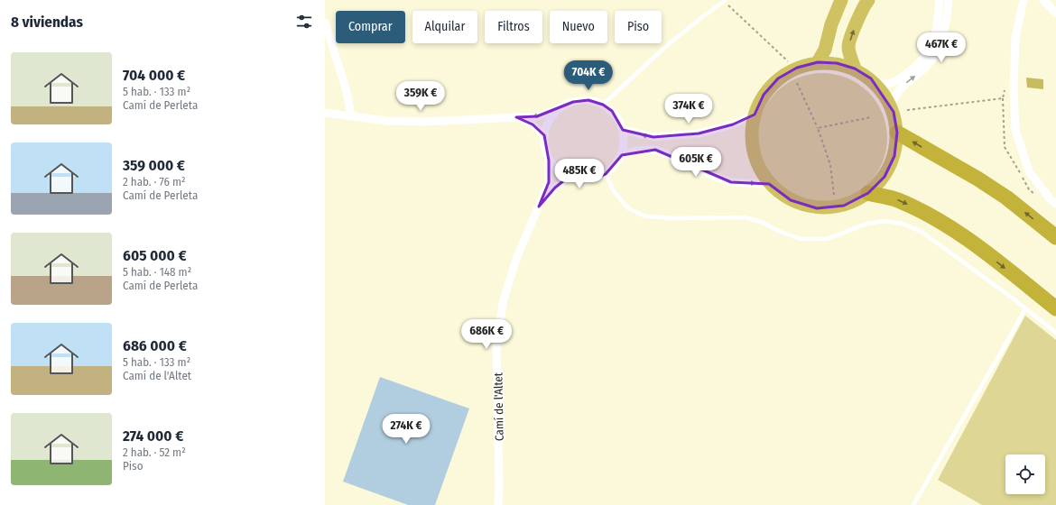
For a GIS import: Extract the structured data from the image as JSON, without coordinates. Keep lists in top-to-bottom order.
{
  "streets": {
    "street": ["Camí de l'Altet"]
  },
  "page": {
    "heading": "8 viviendas",
    "chip": [
      "Comprar",
      "Alquilar",
      "Filtros",
      "Nuevo",
      "Piso"
    ],
    "price": [
      "467K €",
      "704K €",
      "359K €",
      "374K €",
      "605K €",
      "485K €",
      "686K €",
      "274K €"
    ],
    "list": [
      {
        "name": "704 000 €",
        "note": "5 hab. · 133 m² · Camí de Perleta"
      },
      {
        "name": "359 000 €",
        "note": "2 hab. · 76 m² · Camí de Perleta"
      },
      {
        "name": "605 000 €",
        "note": "5 hab. · 148 m² · Camí de Perleta"
      },
      {
        "name": "686 000 €",
        "note": "5 hab. · 133 m² · Camí de l'Altet"
      },
      {
        "name": "274 000 €",
        "note": "2 hab. · 52 m² · Piso"
      }
    ]
  }
}
